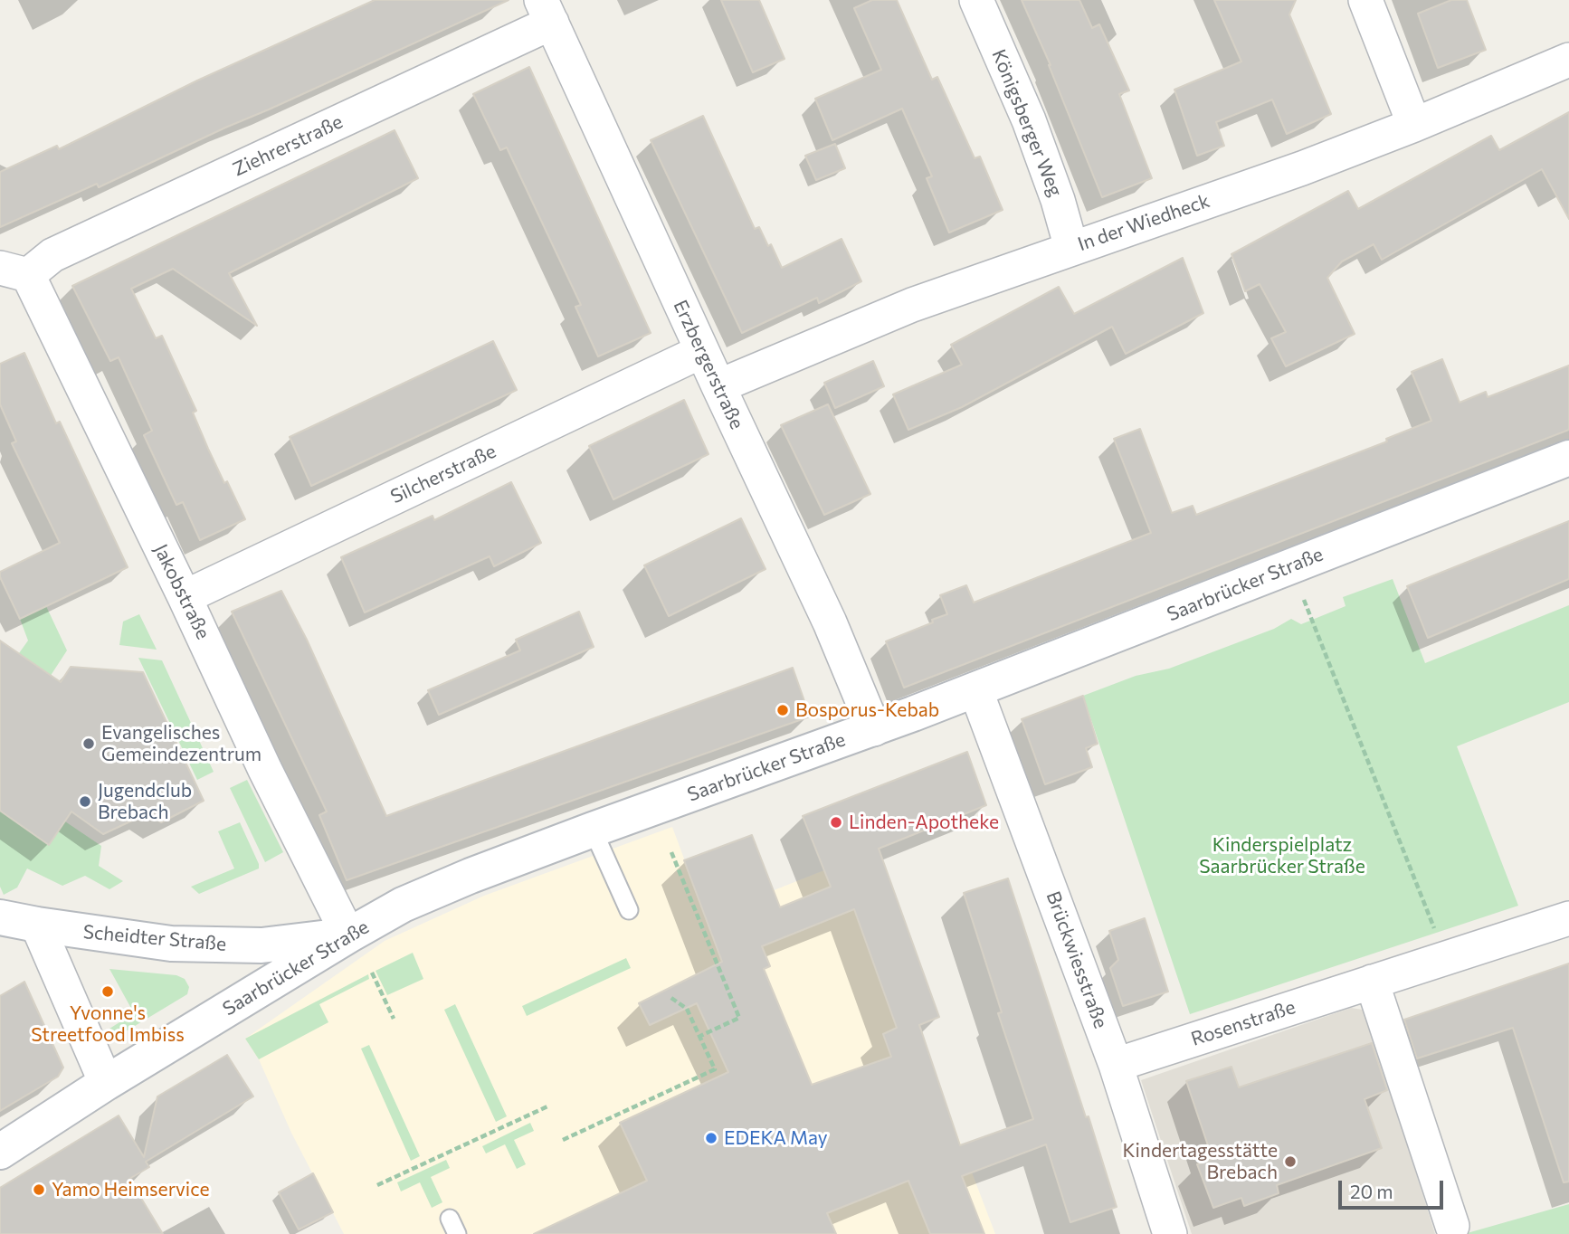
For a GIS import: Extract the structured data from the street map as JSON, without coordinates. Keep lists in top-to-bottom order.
{
  "streets": {
    "main road": ["Saarbrücker Straße", "Scheidter Straße"],
    "street": [
      "Königsberger Weg",
      "Ziehrerstraße",
      "In der Wiedheck",
      "Erzbergerstraße",
      "Silcherstraße",
      "Jakobstraße",
      "Brückwiesstraße",
      "Rosenstraße"
    ]
  },
  "crossings": [
    ["Königsberger Weg", "In der Wiedheck"],
    ["Ziehrerstraße", "Erzbergerstraße"],
    ["Ziehrerstraße", "Jakobstraße"],
    ["In der Wiedheck", "Erzbergerstraße"],
    ["Erzbergerstraße", "Silcherstraße"],
    ["Erzbergerstraße", "Saarbrücker Straße"],
    ["Silcherstraße", "Jakobstraße"],
    ["Saarbrücker Straße", "Jakobstraße"],
    ["Saarbrücker Straße", "Scheidter Straße"],
    ["Saarbrücker Straße", "Brückwiesstraße"],
    ["Jakobstraße", "Scheidter Straße"],
    ["Brückwiesstraße", "Rosenstraße"]
  ],
  "parks": ["Kinderspielplatz Saarbrücker Straße"],
  "places": [
    "Bosporus-Kebab",
    "Evangelisches Gemeindezentrum",
    "Jugendclub Brebach",
    "Linden-Apotheke",
    "Yvonne's Streetfood Imbiss",
    "EDEKA May",
    "Kindertagesstätte Brebach",
    "Yamo Heimservice"
  ],
  "scale_bar": "20 m"
}
